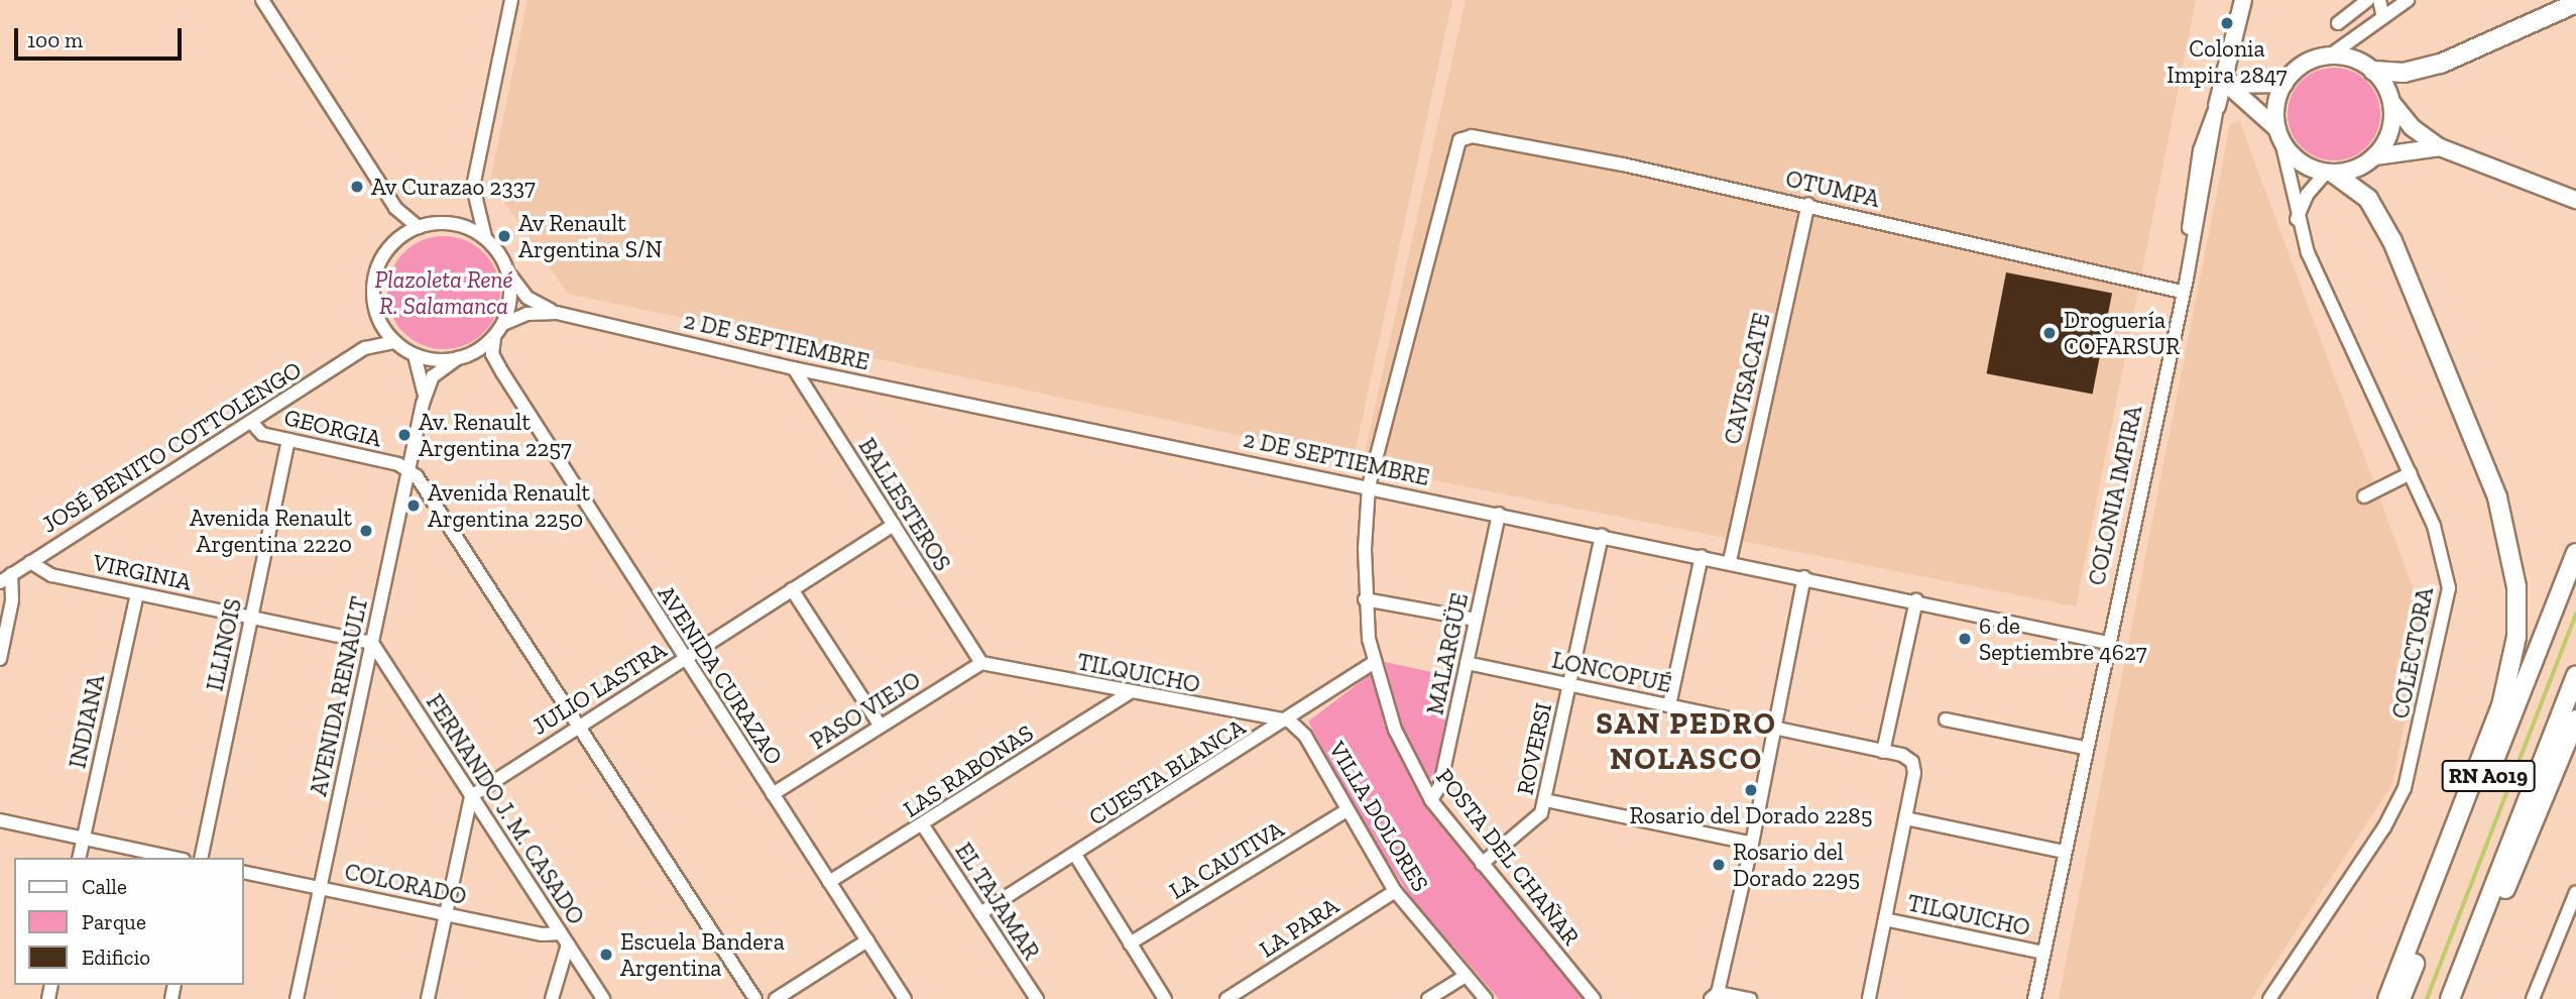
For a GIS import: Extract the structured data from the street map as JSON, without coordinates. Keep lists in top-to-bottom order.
{
  "streets": {
    "highway": ["RN A019"],
    "main road": ["COLONIA IMPIRA"],
    "street": [
      "OTUMPA",
      "2 DE SEPTIEMBRE",
      "CAVISACATE",
      "GEORGIA",
      "JOSÉ BENITO COTTOLENGO",
      "BALLESTEROS",
      "VIRGINIA",
      "ILLINOIS",
      "COLECTORA",
      "MALARGÜE",
      "LONCOPUÉ",
      "TILQUICHO",
      "AVENIDA CURAZAO",
      "JULIO LASTRA",
      "AVENIDA RENAULT",
      "PASO VIEJO",
      "INDIANA",
      "ROVERSI",
      "LAS RABONAS",
      "CUESTA BLANCA",
      "FERNANDO J. M. CASADO",
      "VILLA DOLORES",
      "POSTA DEL CHAÑAR",
      "LA CAUTIVA",
      "COLORADO",
      "EL TAJAMAR",
      "LA PARA"
    ]
  },
  "crossings": [
    ["OTUMPA", "CAVISACATE"],
    ["OTUMPA", "COLONIA IMPIRA"],
    ["OTUMPA", "POSTA DEL CHAÑAR"],
    ["2 DE SEPTIEMBRE", "CAVISACATE"],
    ["2 DE SEPTIEMBRE", "JOSÉ BENITO COTTOLENGO"],
    ["2 DE SEPTIEMBRE", "COLONIA IMPIRA"],
    ["2 DE SEPTIEMBRE", "BALLESTEROS"],
    ["2 DE SEPTIEMBRE", "MALARGÜE"],
    ["2 DE SEPTIEMBRE", "AVENIDA CURAZAO"],
    ["2 DE SEPTIEMBRE", "AVENIDA RENAULT"],
    ["2 DE SEPTIEMBRE", "ROVERSI"],
    ["2 DE SEPTIEMBRE", "POSTA DEL CHAÑAR"],
    ["GEORGIA", "JOSÉ BENITO COTTOLENGO"],
    ["GEORGIA", "ILLINOIS"],
    ["GEORGIA", "AVENIDA RENAULT"],
    ["JOSÉ BENITO COTTOLENGO", "VIRGINIA"],
    ["JOSÉ BENITO COTTOLENGO", "AVENIDA CURAZAO"],
    ["JOSÉ BENITO COTTOLENGO", "AVENIDA RENAULT"],
    ["COLONIA IMPIRA", "TILQUICHO"],
    ["BALLESTEROS", "TILQUICHO"],
    ["BALLESTEROS", "JULIO LASTRA"],
    ["BALLESTEROS", "PASO VIEJO"],
    ["VIRGINIA", "ILLINOIS"],
    ["VIRGINIA", "AVENIDA RENAULT"],
    ["VIRGINIA", "INDIANA"],
    ["VIRGINIA", "FERNANDO J. M. CASADO"],
    ["MALARGÜE", "LONCOPUÉ"],
    ["MALARGÜE", "POSTA DEL CHAÑAR"],
    ["LONCOPUÉ", "ROVERSI"],
    ["TILQUICHO", "PASO VIEJO"],
    ["TILQUICHO", "LAS RABONAS"],
    ["TILQUICHO", "CUESTA BLANCA"],
    ["TILQUICHO", "VILLA DOLORES"],
    ["AVENIDA CURAZAO", "JULIO LASTRA"],
    ["AVENIDA CURAZAO", "AVENIDA RENAULT"],
    ["AVENIDA CURAZAO", "PASO VIEJO"],
    ["AVENIDA CURAZAO", "LAS RABONAS"],
    ["JULIO LASTRA", "FERNANDO J. M. CASADO"],
    ["AVENIDA RENAULT", "FERNANDO J. M. CASADO"],
    ["AVENIDA RENAULT", "COLORADO"],
    ["ROVERSI", "POSTA DEL CHAÑAR"],
    ["LAS RABONAS", "EL TAJAMAR"],
    ["CUESTA BLANCA", "VILLA DOLORES"],
    ["CUESTA BLANCA", "POSTA DEL CHAÑAR"],
    ["CUESTA BLANCA", "EL TAJAMAR"],
    ["FERNANDO J. M. CASADO", "COLORADO"],
    ["VILLA DOLORES", "LA CAUTIVA"],
    ["VILLA DOLORES", "LA PARA"]
  ],
  "districts": ["SAN PEDRO NOLASCO"],
  "parks": ["Plazoleta René R. Salamanca"],
  "places": [
    "Colonia Impira 2847",
    "Av Curazao 2337",
    "Av Renault Argentina S/N",
    "Droguería COFARSUR",
    "Av. Renault Argentina 2257",
    "Avenida Renault Argentina 2250",
    "Avenida Renault Argentina 2220",
    "6 de Septiembre 4627",
    "Rosario del Dorado 2285",
    "Rosario del Dorado 2295",
    "Escuela Bandera Argentina"
  ],
  "legend": ["Calle", "Parque", "Edificio"],
  "scale_bar": "100 m"
}
